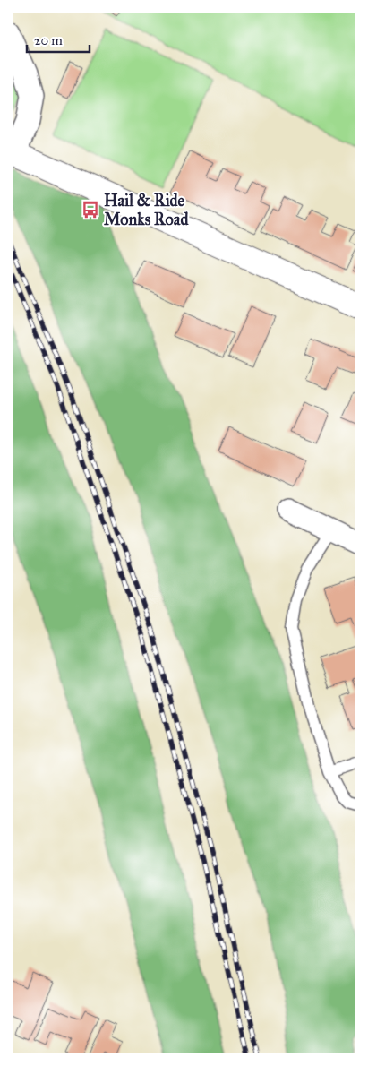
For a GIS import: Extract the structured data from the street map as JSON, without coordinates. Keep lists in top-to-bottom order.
{
  "places": {
    "bus stop": ["Hail & Ride Monks Road"]
  },
  "scale_bar": "20 m"
}
